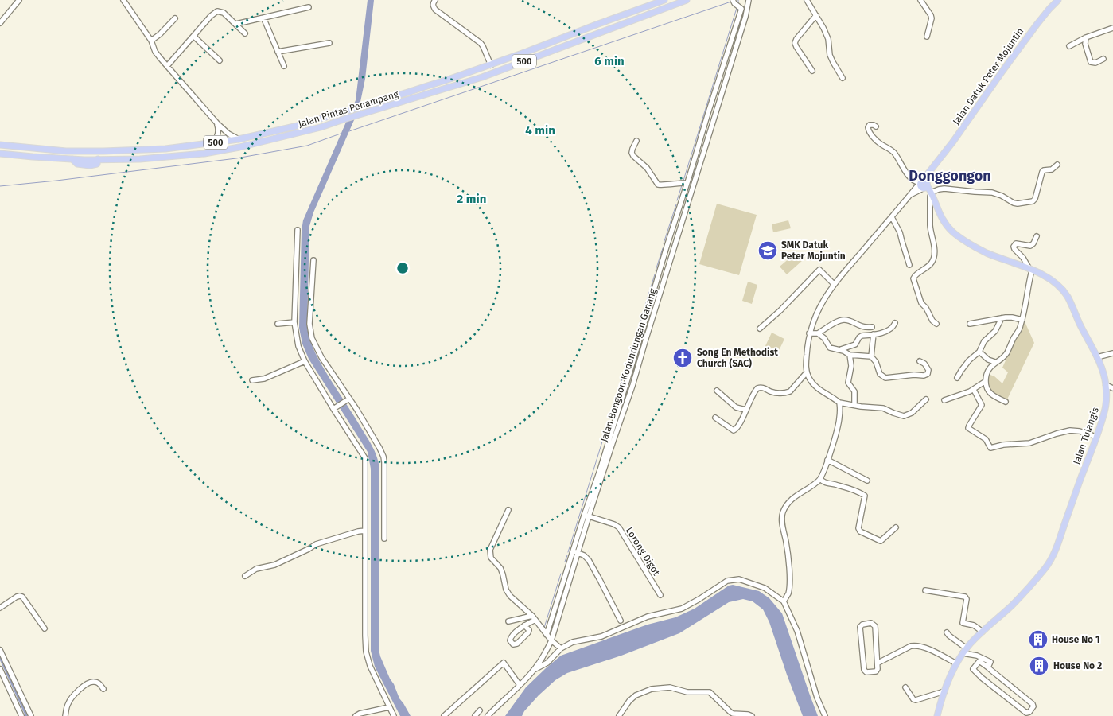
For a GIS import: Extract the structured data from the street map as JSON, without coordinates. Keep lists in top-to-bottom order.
{
  "streets": {
    "main road": [
      "500",
      "Jalan Datuk Peter Mojuntin",
      "Jalan Pintas Penampang",
      "Jalan Tulangis"
    ],
    "street": ["Jalan Bongoon Kodundungan Ganang", "Lorong Digot"]
  },
  "crossings": [
    ["Jalan Datuk Peter Mojuntin", "Jalan Tulangis"]
  ],
  "districts": ["Donggongon"],
  "places": {
    "school or university": ["SMK Datuk Peter Mojuntin"],
    "church": ["Song En Methodist Church (SAC)"],
    "building": ["House No 1", "House No 2"]
  },
  "rings": ["6 min", "4 min", "2 min"]
}
